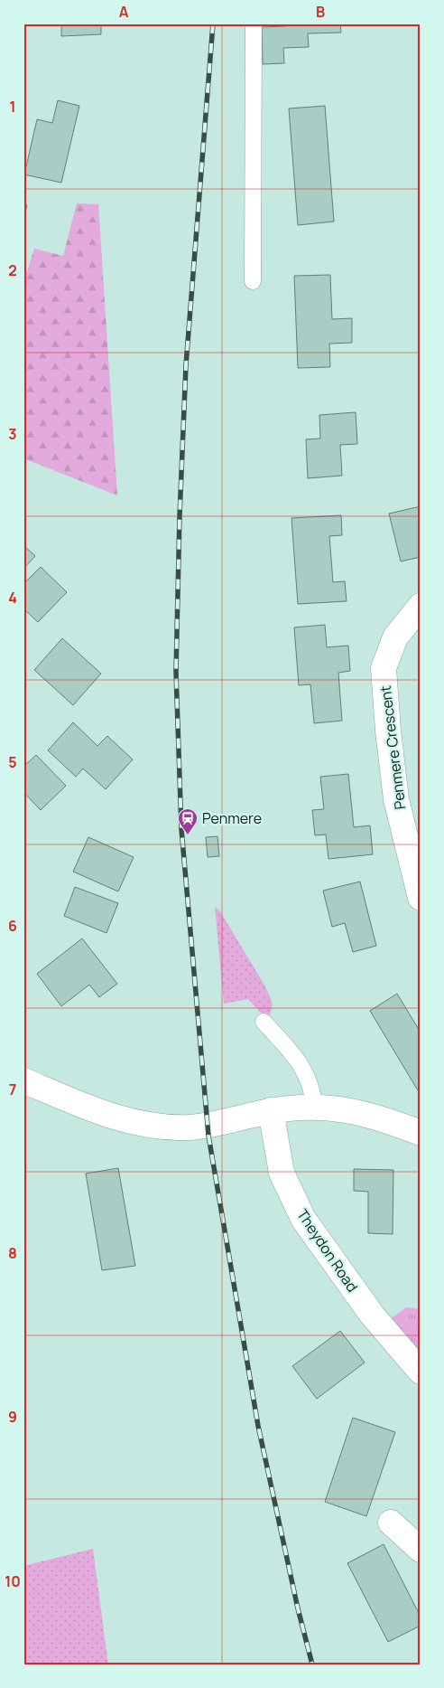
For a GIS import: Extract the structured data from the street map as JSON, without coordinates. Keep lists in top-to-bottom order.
{
  "streets": {
    "street": ["Penmere Crescent", "Theydon Road"]
  },
  "places": {
    "station": ["Penmere"]
  },
  "grid": {
    "columns": ["A", "B"],
    "rows": [
      "1",
      "2",
      "3",
      "4",
      "5",
      "6",
      "7",
      "8",
      "9",
      "10"
    ]
  }
}
